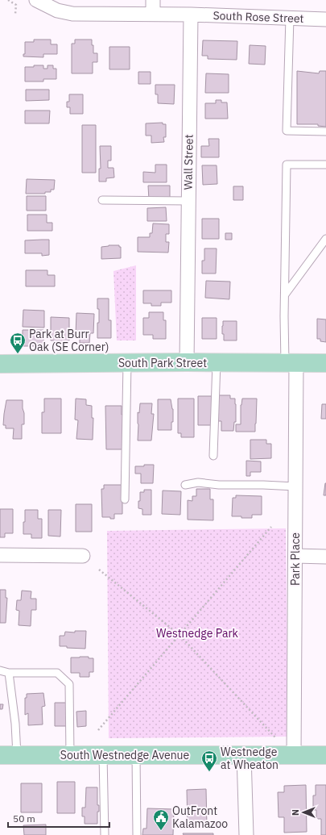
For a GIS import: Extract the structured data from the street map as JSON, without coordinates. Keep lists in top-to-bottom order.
{
  "streets": {
    "main road": ["South Park Street", "South Westnedge Avenue"],
    "street": ["South Rose Street", "Wall Street", "Park Place"]
  },
  "crossings": [
    ["South Rose Street", "Wall Street"],
    ["Wall Street", "South Park Street"],
    ["South Park Street", "Park Place"],
    ["Park Place", "South Westnedge Avenue"]
  ],
  "parks": ["Westnedge Park"],
  "places": {
    "bus stop": ["Park at Burr Oak (SE Corner)", "Westnedge at Wheaton"],
    "public building": ["OutFront Kalamazoo"]
  },
  "scale_bar": "50 m",
  "north": "left"
}
